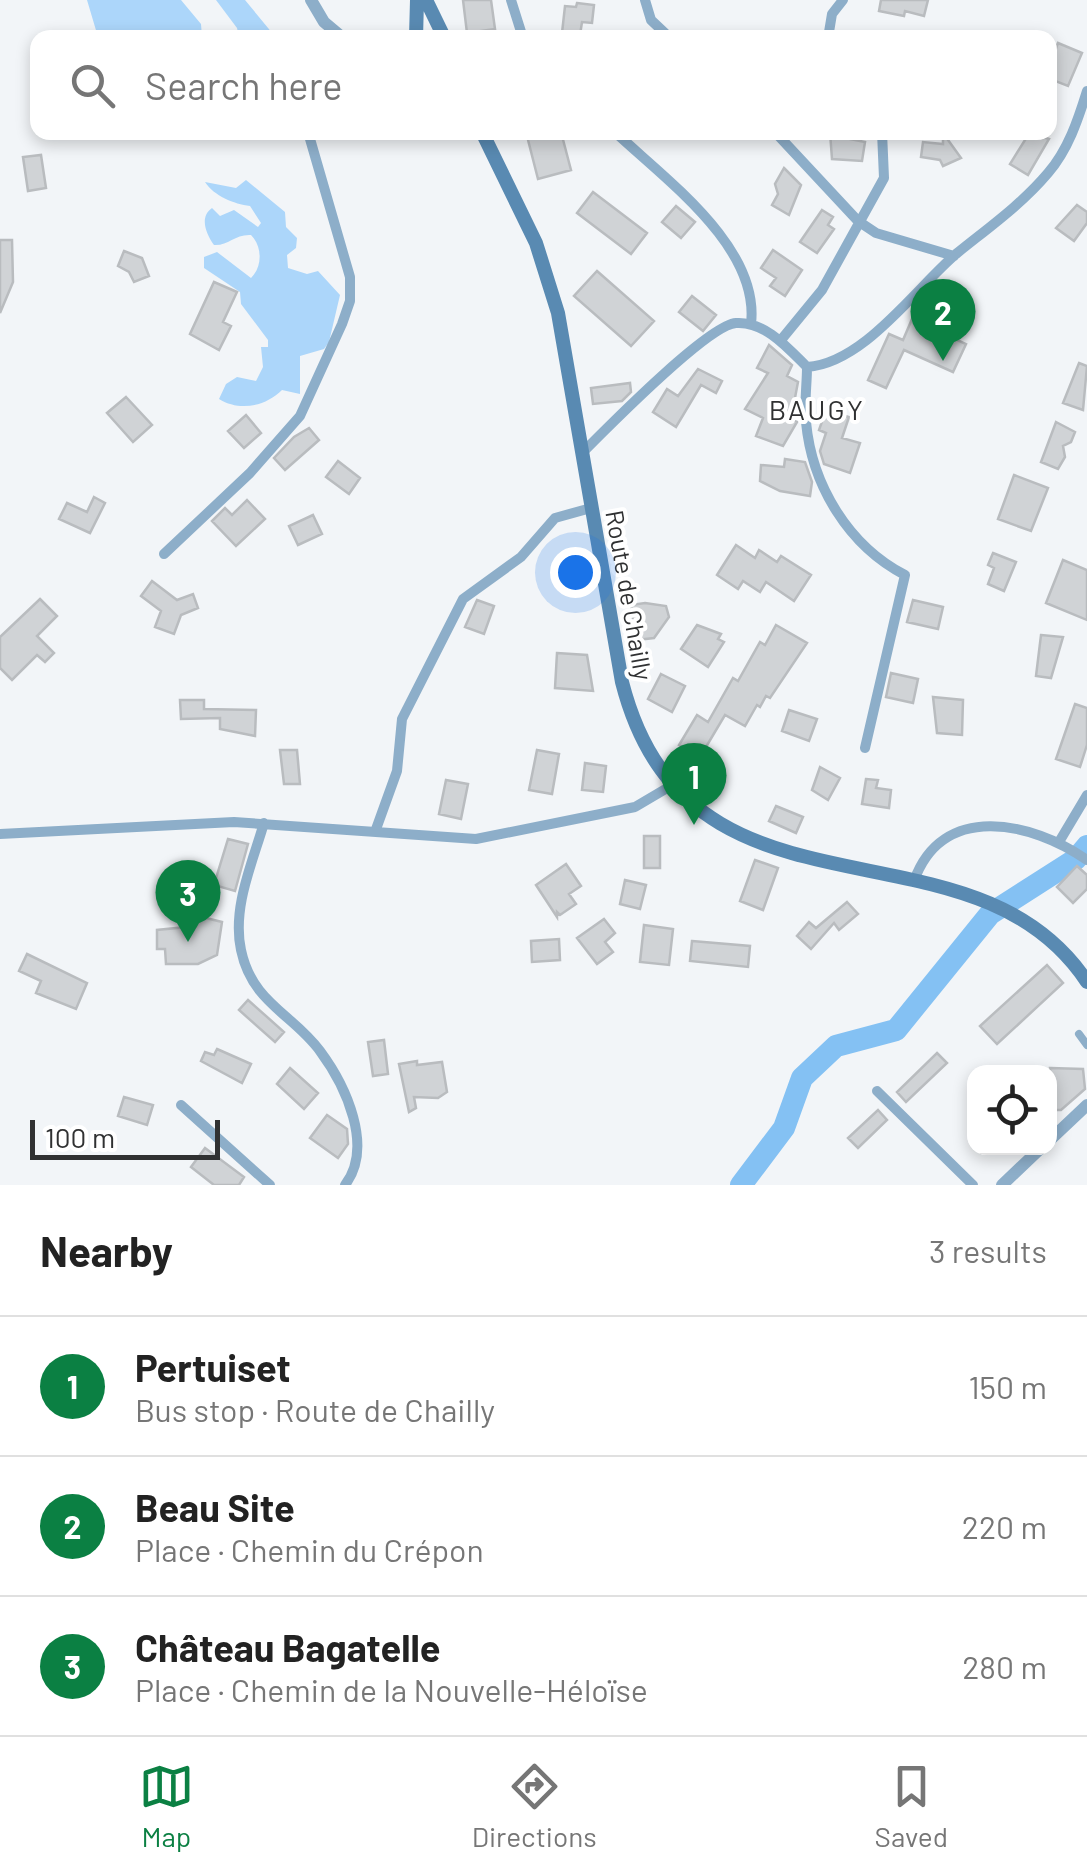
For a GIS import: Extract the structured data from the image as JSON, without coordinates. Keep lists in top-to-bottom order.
{
  "streets": {
    "main road": ["Route de Chailly"]
  },
  "districts": ["BAUGY"],
  "scale_bar": "100 m",
  "page": {
    "search": "Search here",
    "pins": ["2", "1", "3"],
    "scale": "100 m",
    "heading": ["Nearby", "3 results"],
    "list": [
      {
        "mark": "1",
        "name": "Pertuiset",
        "note": "Bus stop · Route de Chailly",
        "value": "150 m"
      },
      {
        "mark": "2",
        "name": "Beau Site",
        "note": "Place · Chemin du Crépon",
        "value": "220 m"
      },
      {
        "mark": "3",
        "name": "Château Bagatelle",
        "note": "Place · Chemin de la Nouvelle-Héloïse",
        "value": "280 m"
      }
    ],
    "nav": ["Map", "Directions", "Saved"]
  }
}
